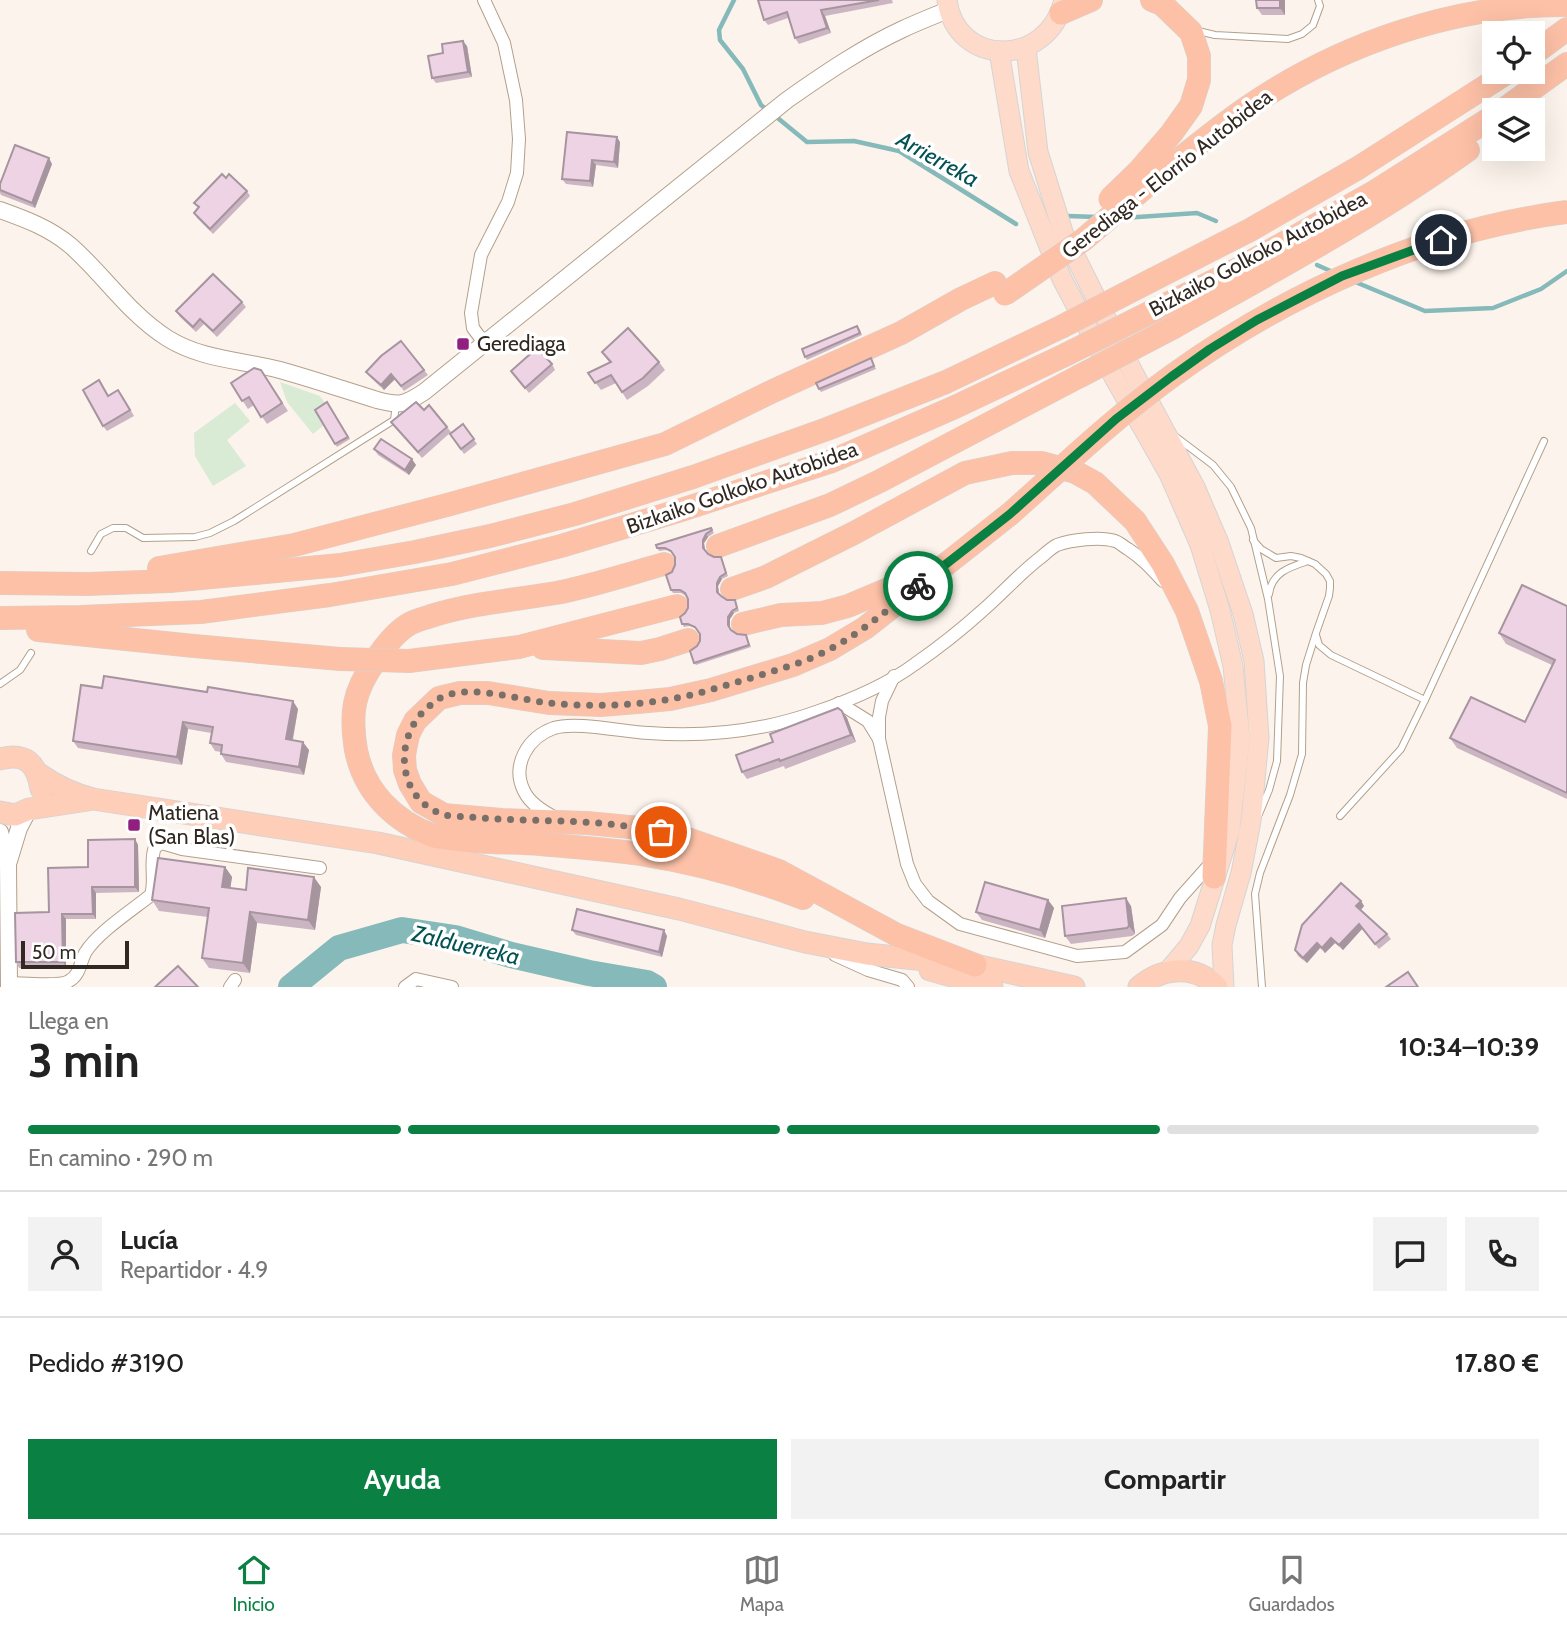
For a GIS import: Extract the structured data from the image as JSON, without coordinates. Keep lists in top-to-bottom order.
{
  "streets": {
    "highway": ["Gerediaga - Elorrio Autobidea", "Bizkaiko Golkoko Autobidea"]
  },
  "water": ["Arrierreka", "Zalduerreka"],
  "places": {
    "transit": ["Gerediaga", "Matiena (San Blas)"]
  },
  "scale_bar": "50 m",
  "page": {
    "scale": "50 m",
    "heading": ["3 min", "Llega en", "10:34–10:39"],
    "panel": [
      "Lucía",
      "Repartidor · 4.9",
      "Pedido #3190",
      "17.80 €"
    ],
    "bar": "En camino · 290 m",
    "buttons": ["Ayuda", "Compartir"],
    "tabs": ["Inicio", "Mapa", "Guardados"]
  }
}
